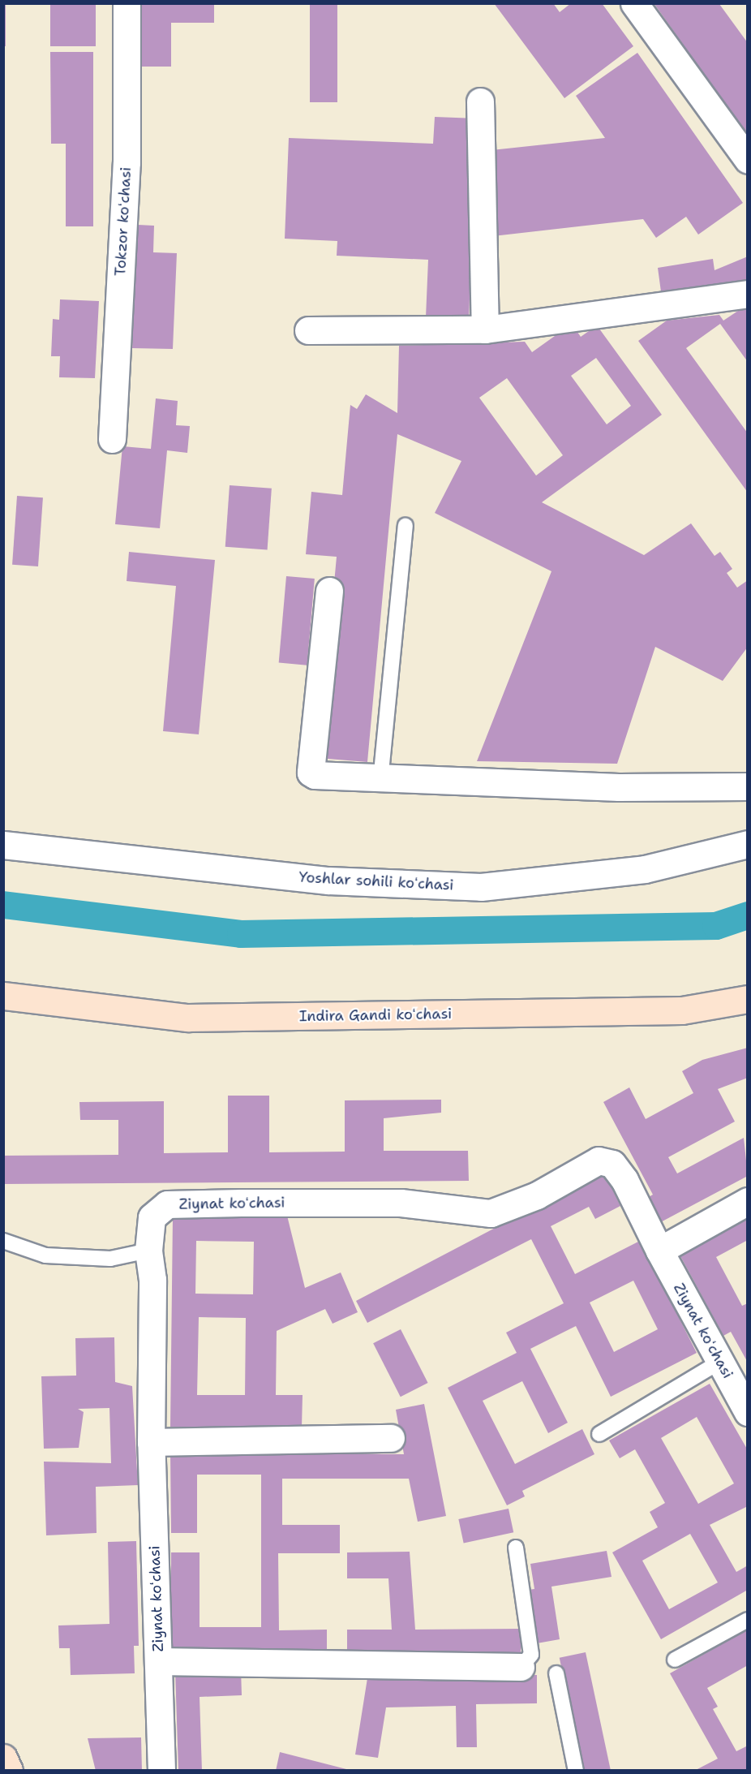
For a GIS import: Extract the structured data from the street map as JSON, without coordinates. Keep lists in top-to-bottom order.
{
  "streets": {
    "street": [
      "Tokzor koʻchasi",
      "Yoshlar sohili koʻchasi",
      "Indira Gandi koʻchasi",
      "Ziynat koʻchasi"
    ]
  }
}
